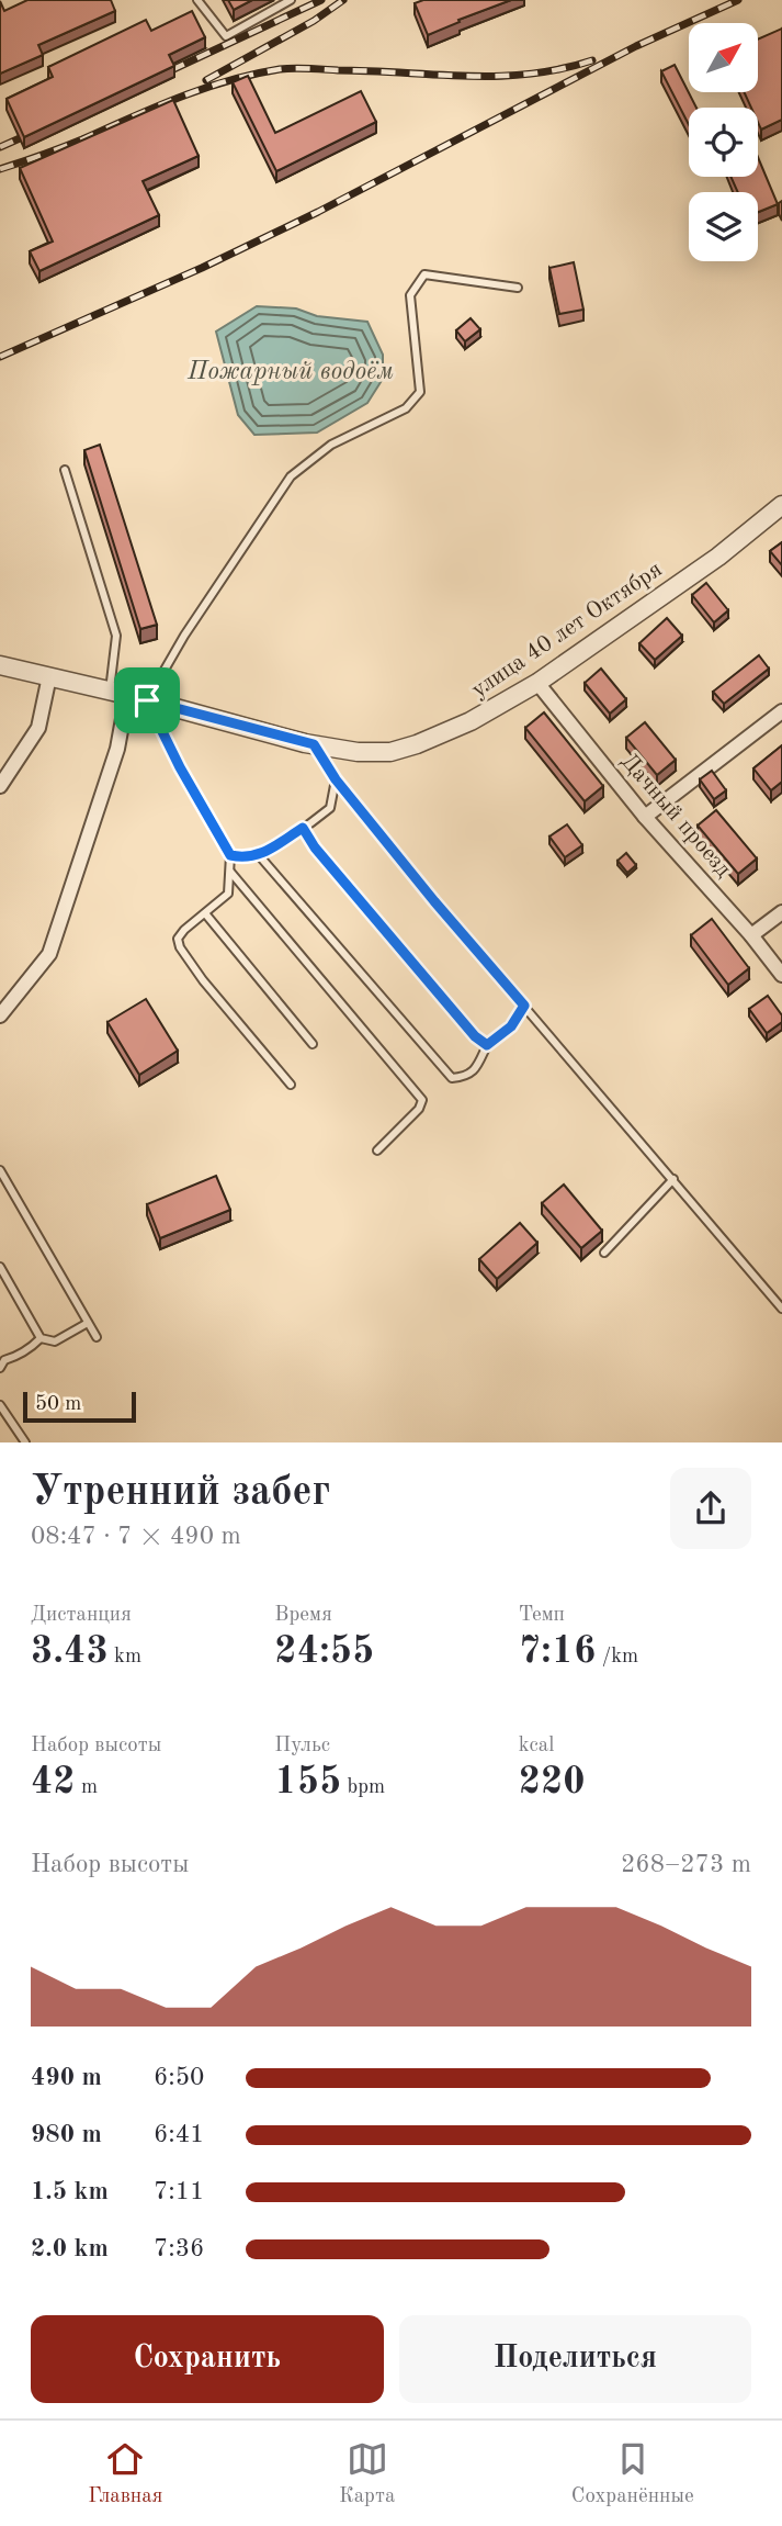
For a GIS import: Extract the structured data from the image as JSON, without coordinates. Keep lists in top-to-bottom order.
{
  "streets": {
    "street": ["улица 40 лет Октября", "Дачный проезд"]
  },
  "crossings": [
    ["улица 40 лет Октября", "Дачный проезд"]
  ],
  "water": ["Пожарный водоём"],
  "scale_bar": "50 m",
  "north": "top right",
  "page": {
    "scale": "50 m",
    "heading": ["Утренний забег", "08:47 · 7 × 490 m"],
    "stats": [
      ["Дистанция", "3.43 km"],
      ["Время", "24:55"],
      ["Темп", "7:16 /km"],
      ["Набор высоты", "42 m"],
      ["Пульс", "155 bpm"],
      ["kcal", "220"]
    ],
    "chart": ["Набор высоты", "268–273 m"],
    "list": [
      {
        "name": "490 m",
        "note": "6:50"
      },
      {
        "name": "980 m",
        "note": "6:41"
      },
      {
        "name": "1.5 km",
        "note": "7:11"
      },
      {
        "name": "2.0 km",
        "note": "7:36"
      }
    ],
    "buttons": ["Сохранить", "Поделиться"],
    "tabs": ["Главная", "Карта", "Сохранённые"]
  }
}
